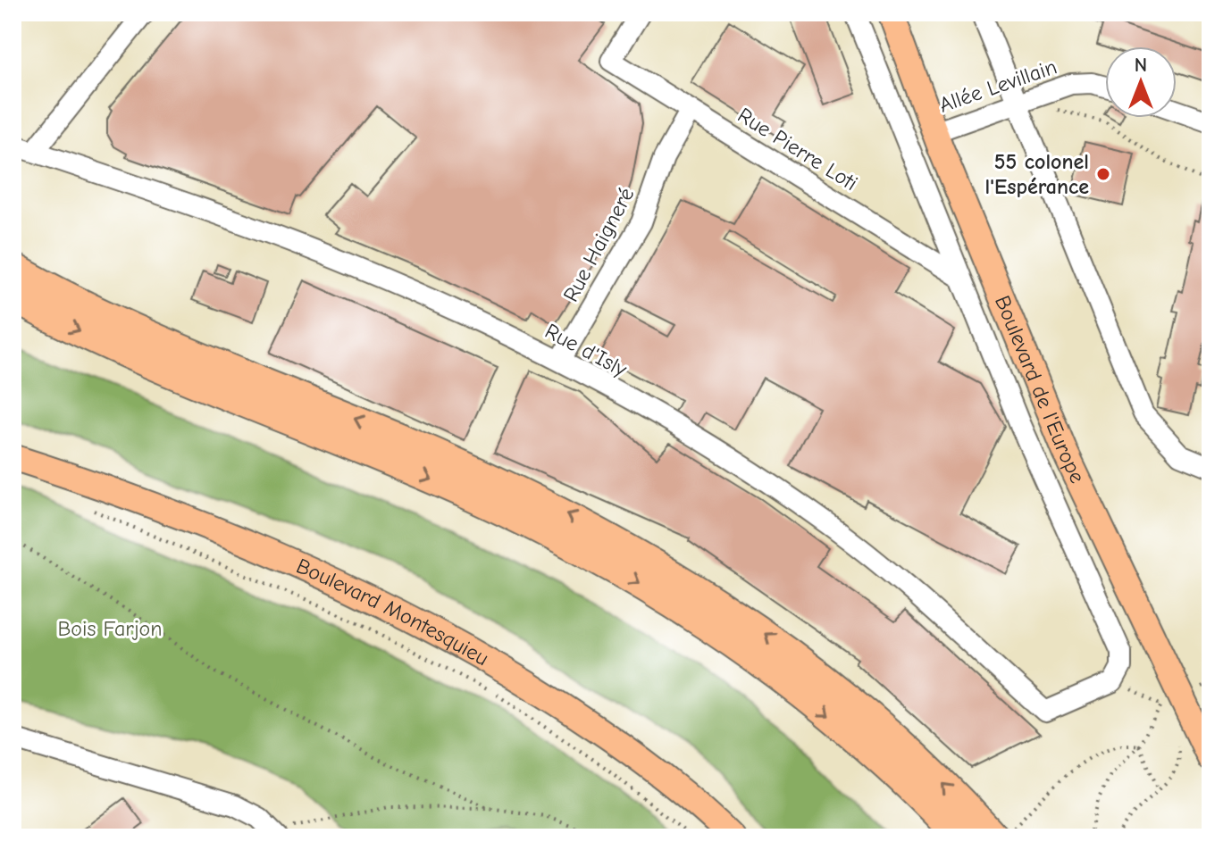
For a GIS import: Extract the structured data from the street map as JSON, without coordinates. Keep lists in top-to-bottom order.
{
  "streets": {
    "main road": ["Boulevard de l'Europe", "Boulevard Montesquieu"],
    "street": [
      "Allée Levillain",
      "Rue Pierre Loti",
      "Rue Haigneré",
      "Rue d'Isly"
    ]
  },
  "crossings": [
    ["Allée Levillain", "Boulevard de l'Europe"],
    ["Rue Pierre Loti", "Rue Haigneré"],
    ["Rue Pierre Loti", "Rue d'Isly"],
    ["Rue Haigneré", "Rue d'Isly"]
  ],
  "parks": ["Bois Farjon"],
  "places": ["55 colonel l'Espérance"],
  "north": "top"
}
